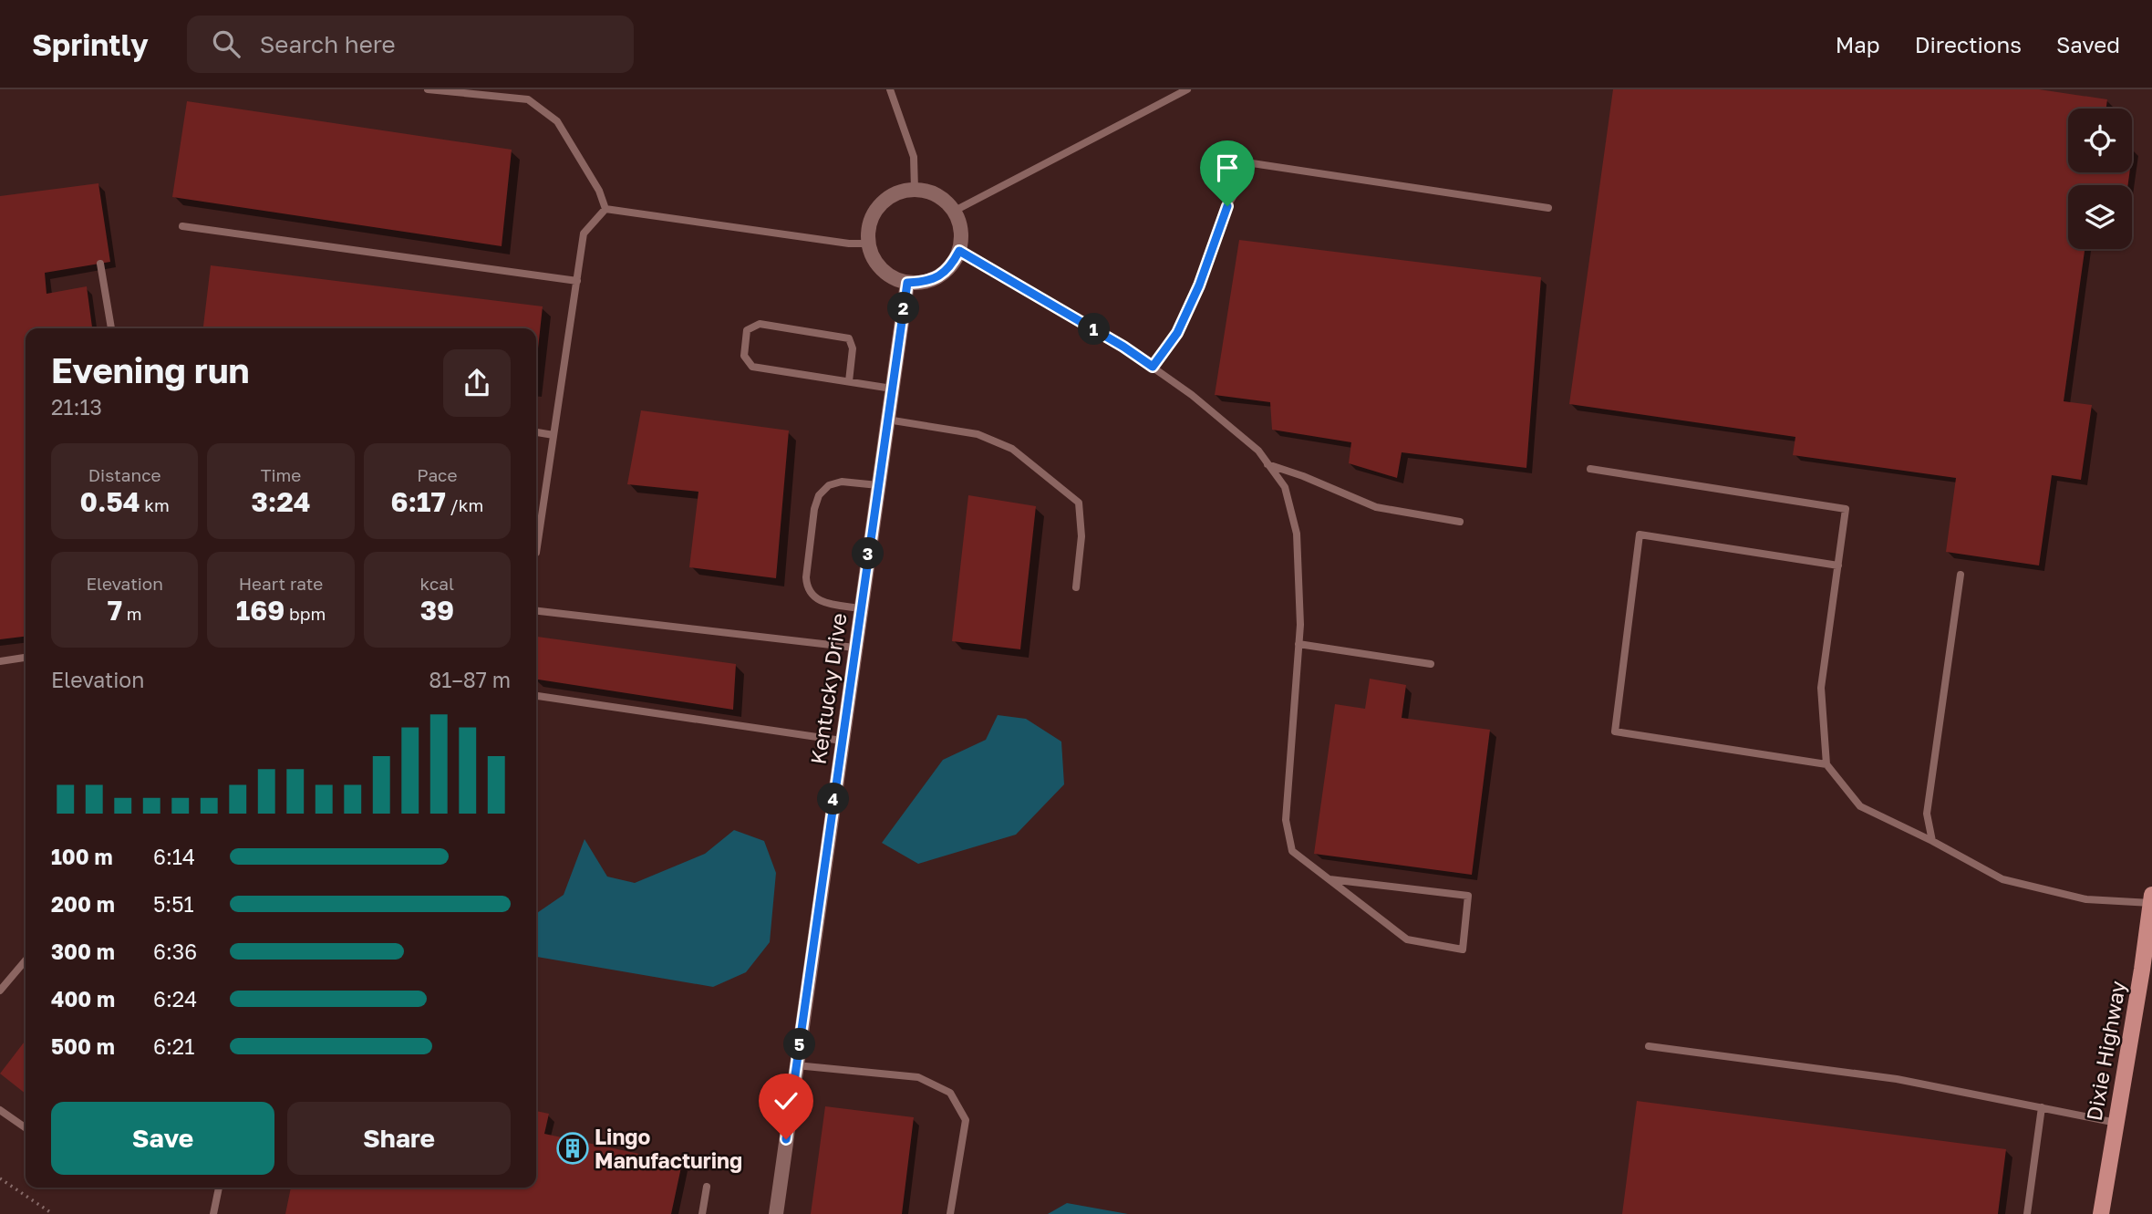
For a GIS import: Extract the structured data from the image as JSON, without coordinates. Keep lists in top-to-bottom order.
{
  "streets": {
    "main road": ["Dixie Highway"],
    "street": ["Kentucky Drive"]
  },
  "places": {
    "building": ["Lingo Manufacturing"]
  },
  "page": {
    "header": "Sprintly",
    "search": "Search here",
    "nav": ["Map", "Directions", "Saved"],
    "pins": [
      "2",
      "1",
      "3",
      "4",
      "5"
    ],
    "heading": ["Evening run", "21:13"],
    "stats": [
      ["Distance", "0.54 km"],
      ["Time", "3:24"],
      ["Pace", "6:17 /km"],
      ["Elevation", "7 m"],
      ["Heart rate", "169 bpm"],
      ["kcal", "39"]
    ],
    "chart": ["Elevation", "81–87 m"],
    "list": [
      {
        "name": "100 m",
        "note": "6:14"
      },
      {
        "name": "200 m",
        "note": "5:51"
      },
      {
        "name": "300 m",
        "note": "6:36"
      },
      {
        "name": "400 m",
        "note": "6:24"
      },
      {
        "name": "500 m",
        "note": "6:21"
      }
    ],
    "buttons": ["Save", "Share"]
  }
}
